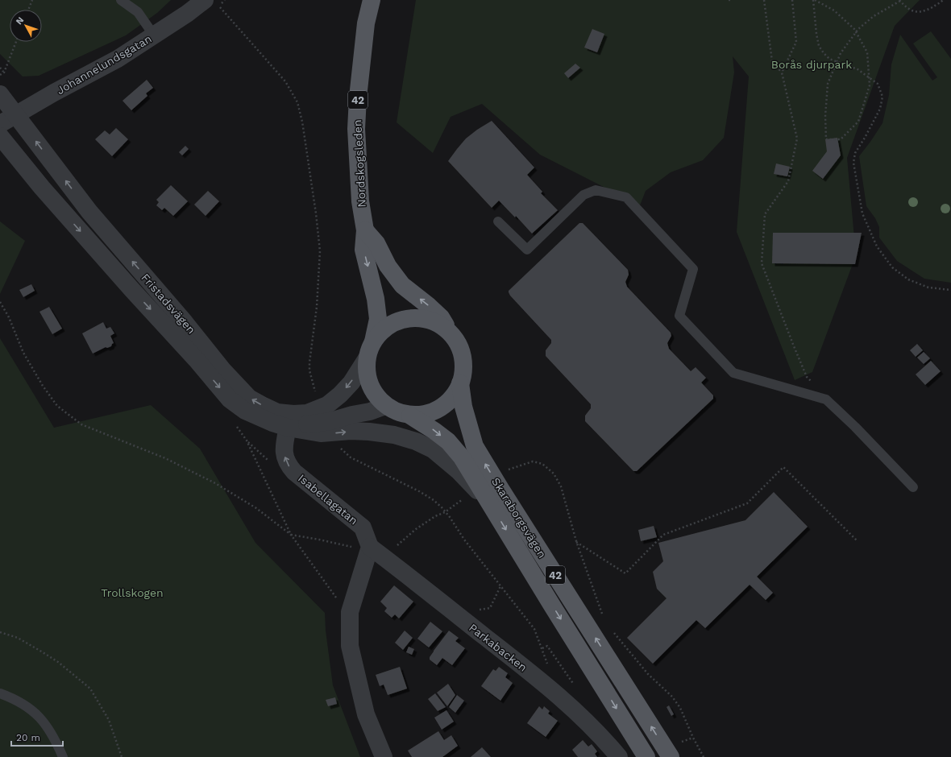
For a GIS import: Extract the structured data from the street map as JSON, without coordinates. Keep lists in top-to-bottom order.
{
  "streets": {
    "main road": ["42", "Nordskogsleden", "Skaraborgsvägen"],
    "street": [
      "Johannelundsgatan",
      "Fristadsvägen",
      "Isabellagatan",
      "Parkabacken"
    ]
  },
  "crossings": [
    ["Johannelundsgatan", "Fristadsvägen"],
    ["42", "Nordskogsleden"],
    ["42", "Fristadsvägen"],
    ["42", "Skaraborgsvägen"],
    ["Nordskogsleden", "Fristadsvägen"],
    ["Nordskogsleden", "Skaraborgsvägen"],
    ["Fristadsvägen", "Isabellagatan"],
    ["Fristadsvägen", "Skaraborgsvägen"],
    ["Isabellagatan", "Parkabacken"]
  ],
  "one_way": ["Isabellagatan"],
  "parks": ["Borås djurpark", "Trollskogen"],
  "scale_bar": "20 m",
  "north": "top left"
}
